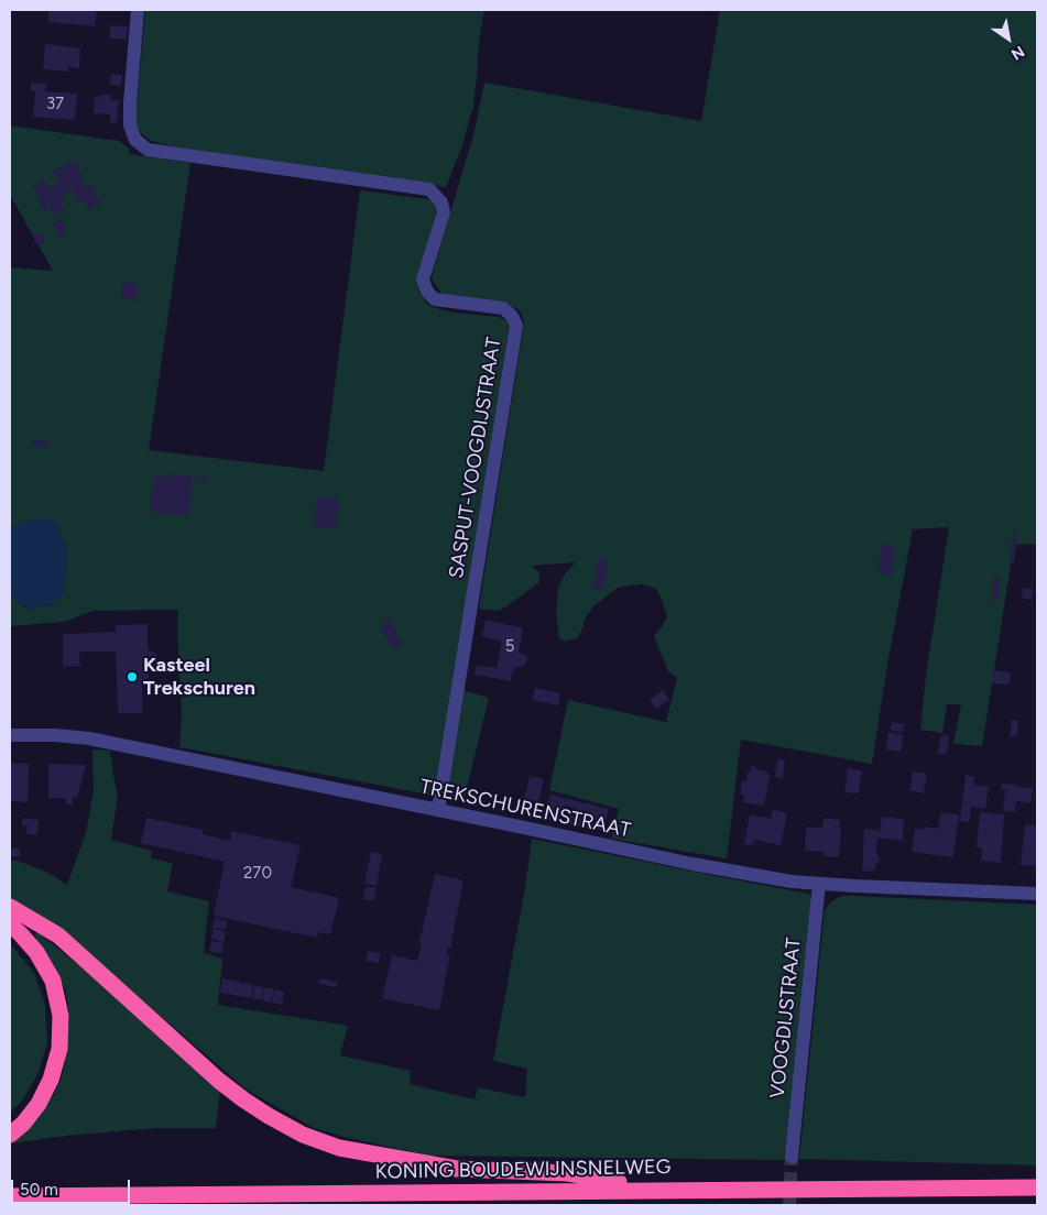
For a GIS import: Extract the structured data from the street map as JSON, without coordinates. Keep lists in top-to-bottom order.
{
  "streets": {
    "highway": ["KONING BOUDEWIJNSNELWEG"],
    "street": ["SASPUT-VOOGDIJSTRAAT", "TREKSCHURENSTRAAT", "VOOGDIJSTRAAT"]
  },
  "crossings": [
    ["SASPUT-VOOGDIJSTRAAT", "TREKSCHURENSTRAAT"],
    ["TREKSCHURENSTRAAT", "VOOGDIJSTRAAT"]
  ],
  "places": ["Kasteel Trekschuren"],
  "house_numbers": ["37", "5", "270"],
  "scale_bar": "50 m",
  "north": "bottom right"
}
